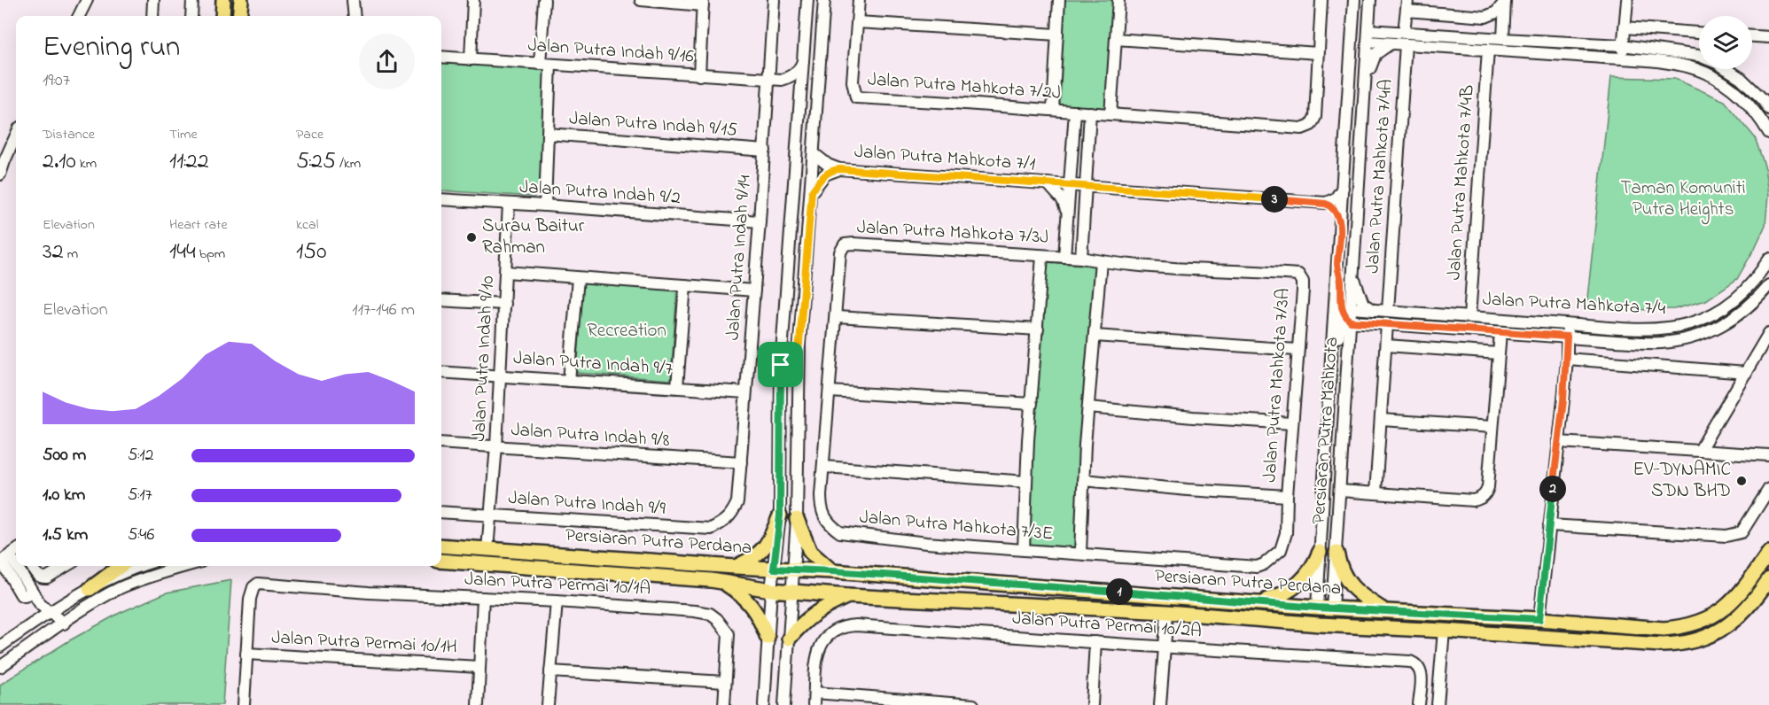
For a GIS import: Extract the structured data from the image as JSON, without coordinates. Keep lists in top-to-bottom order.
{
  "streets": {
    "main road": ["Persiaran Putra Perdana"],
    "street": [
      "Jalan Putra Indah 9/16",
      "Jalan Putra Mahkota 7/2J",
      "Jalan Putra Indah 9/15",
      "Jalan Putra Mahkota 7/1",
      "Jalan Putra Mahkota 7/4A",
      "Jalan Putra Mahkota 7/4B",
      "Jalan Putra Indah 9/2",
      "Jalan Putra Mahkota 7/3J",
      "Jalan Putra Indah 9/14",
      "Jalan Putra Mahkota 7/4",
      "Jalan Putra Indah 9/10",
      "Jalan Putra Indah 9/7",
      "Jalan Putra Mahkota 7/3A",
      "Persiaran Putra Mahkota",
      "Jalan Putra Indah 9/8",
      "Jalan Putra Indah 9/9",
      "Jalan Putra Mahkota 7/3E",
      "Jalan Putra Permai 10/1A",
      "Jalan Putra Permai 10/2A",
      "Jalan Putra Permai 10/1H"
    ]
  },
  "crossings": [
    ["Jalan Putra Indah 9/16", "Jalan Putra Indah 9/14"],
    ["Jalan Putra Indah 9/15", "Jalan Putra Indah 9/2"],
    ["Jalan Putra Indah 9/15", "Jalan Putra Indah 9/14"],
    ["Jalan Putra Mahkota 7/4A", "Jalan Putra Mahkota 7/4"],
    ["Jalan Putra Mahkota 7/4B", "Jalan Putra Mahkota 7/4"],
    ["Jalan Putra Indah 9/2", "Jalan Putra Indah 9/14"],
    ["Jalan Putra Indah 9/2", "Jalan Putra Indah 9/10"],
    ["Jalan Putra Mahkota 7/3J", "Jalan Putra Mahkota 7/3A"],
    ["Jalan Putra Mahkota 7/3J", "Jalan Putra Mahkota 7/3E"],
    ["Jalan Putra Indah 9/14", "Jalan Putra Indah 9/7"],
    ["Jalan Putra Indah 9/14", "Jalan Putra Indah 9/8"],
    ["Jalan Putra Indah 9/14", "Jalan Putra Indah 9/9"],
    ["Jalan Putra Mahkota 7/4", "Persiaran Putra Mahkota"],
    ["Jalan Putra Indah 9/10", "Jalan Putra Indah 9/7"],
    ["Jalan Putra Indah 9/10", "Jalan Putra Indah 9/8"],
    ["Jalan Putra Indah 9/10", "Jalan Putra Indah 9/9"],
    ["Jalan Putra Indah 9/10", "Persiaran Putra Perdana"],
    ["Jalan Putra Mahkota 7/3A", "Jalan Putra Mahkota 7/3E"],
    ["Persiaran Putra Mahkota", "Persiaran Putra Perdana"],
    ["Jalan Putra Permai 10/1A", "Jalan Putra Permai 10/1H"]
  ],
  "parks": ["Taman Komuniti Putra Heights", "Recreation"],
  "places": ["Surau Baitur Rahman", "EV-DYNAMIC SDN BHD"],
  "page": {
    "heading": ["Evening run", "19:07"],
    "stats": [
      ["Distance", "2.10 km"],
      ["Time", "11:22"],
      ["Pace", "5:25 /km"],
      ["Elevation", "32 m"],
      ["Heart rate", "144 bpm"],
      ["kcal", "150"]
    ],
    "pins": ["3", "2", "1"],
    "chart": ["Elevation", "117–146 m"],
    "list": [
      {
        "name": "500 m",
        "note": "5:12"
      },
      {
        "name": "1.0 km",
        "note": "5:17"
      },
      {
        "name": "1.5 km",
        "note": "5:46"
      }
    ]
  }
}
